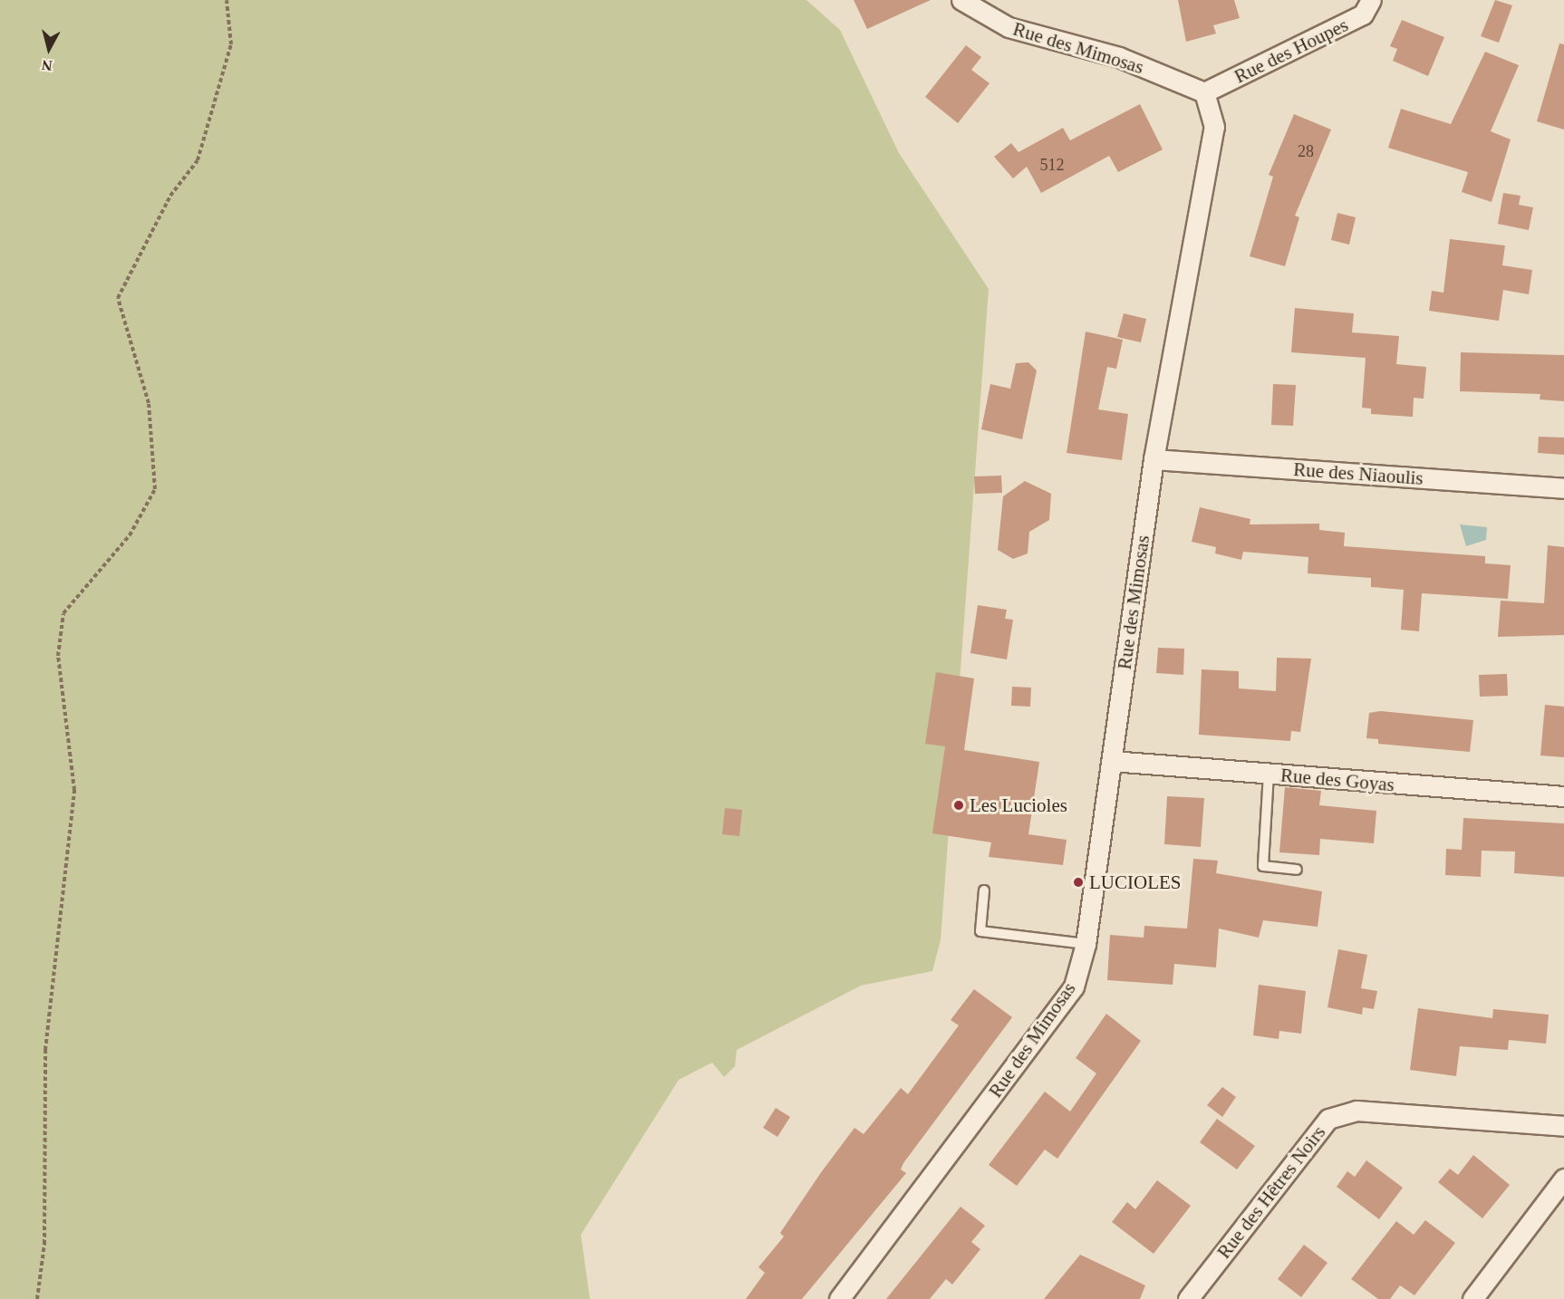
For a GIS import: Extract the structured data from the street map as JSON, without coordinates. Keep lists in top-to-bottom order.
{
  "streets": {
    "street": [
      "Rue des Mimosas",
      "Rue des Houpes",
      "Rue des Niaoulis",
      "Rue des Goyas",
      "Rue des Hêtres Noirs"
    ]
  },
  "crossings": [
    ["Rue des Mimosas", "Rue des Houpes"],
    ["Rue des Mimosas", "Rue des Niaoulis"],
    ["Rue des Mimosas", "Rue des Goyas"]
  ],
  "places": ["Les Lucioles", "LUCIOLES"],
  "house_numbers": ["28", "512"],
  "north": "bottom"
}
